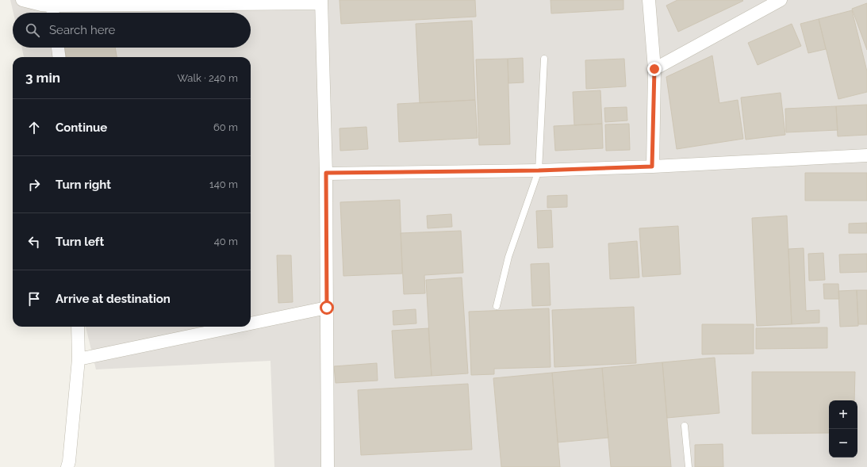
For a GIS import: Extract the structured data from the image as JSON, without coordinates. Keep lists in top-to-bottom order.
{
  "page": {
    "search": "Search here",
    "heading": ["3 min", "Walk · 240 m"],
    "list": [
      ["Continue", "60 m"],
      ["Turn right", "140 m"],
      ["Turn left", "40 m"],
      "Arrive at destination"
    ],
    "map_buttons": ["+", "−"]
  }
}
